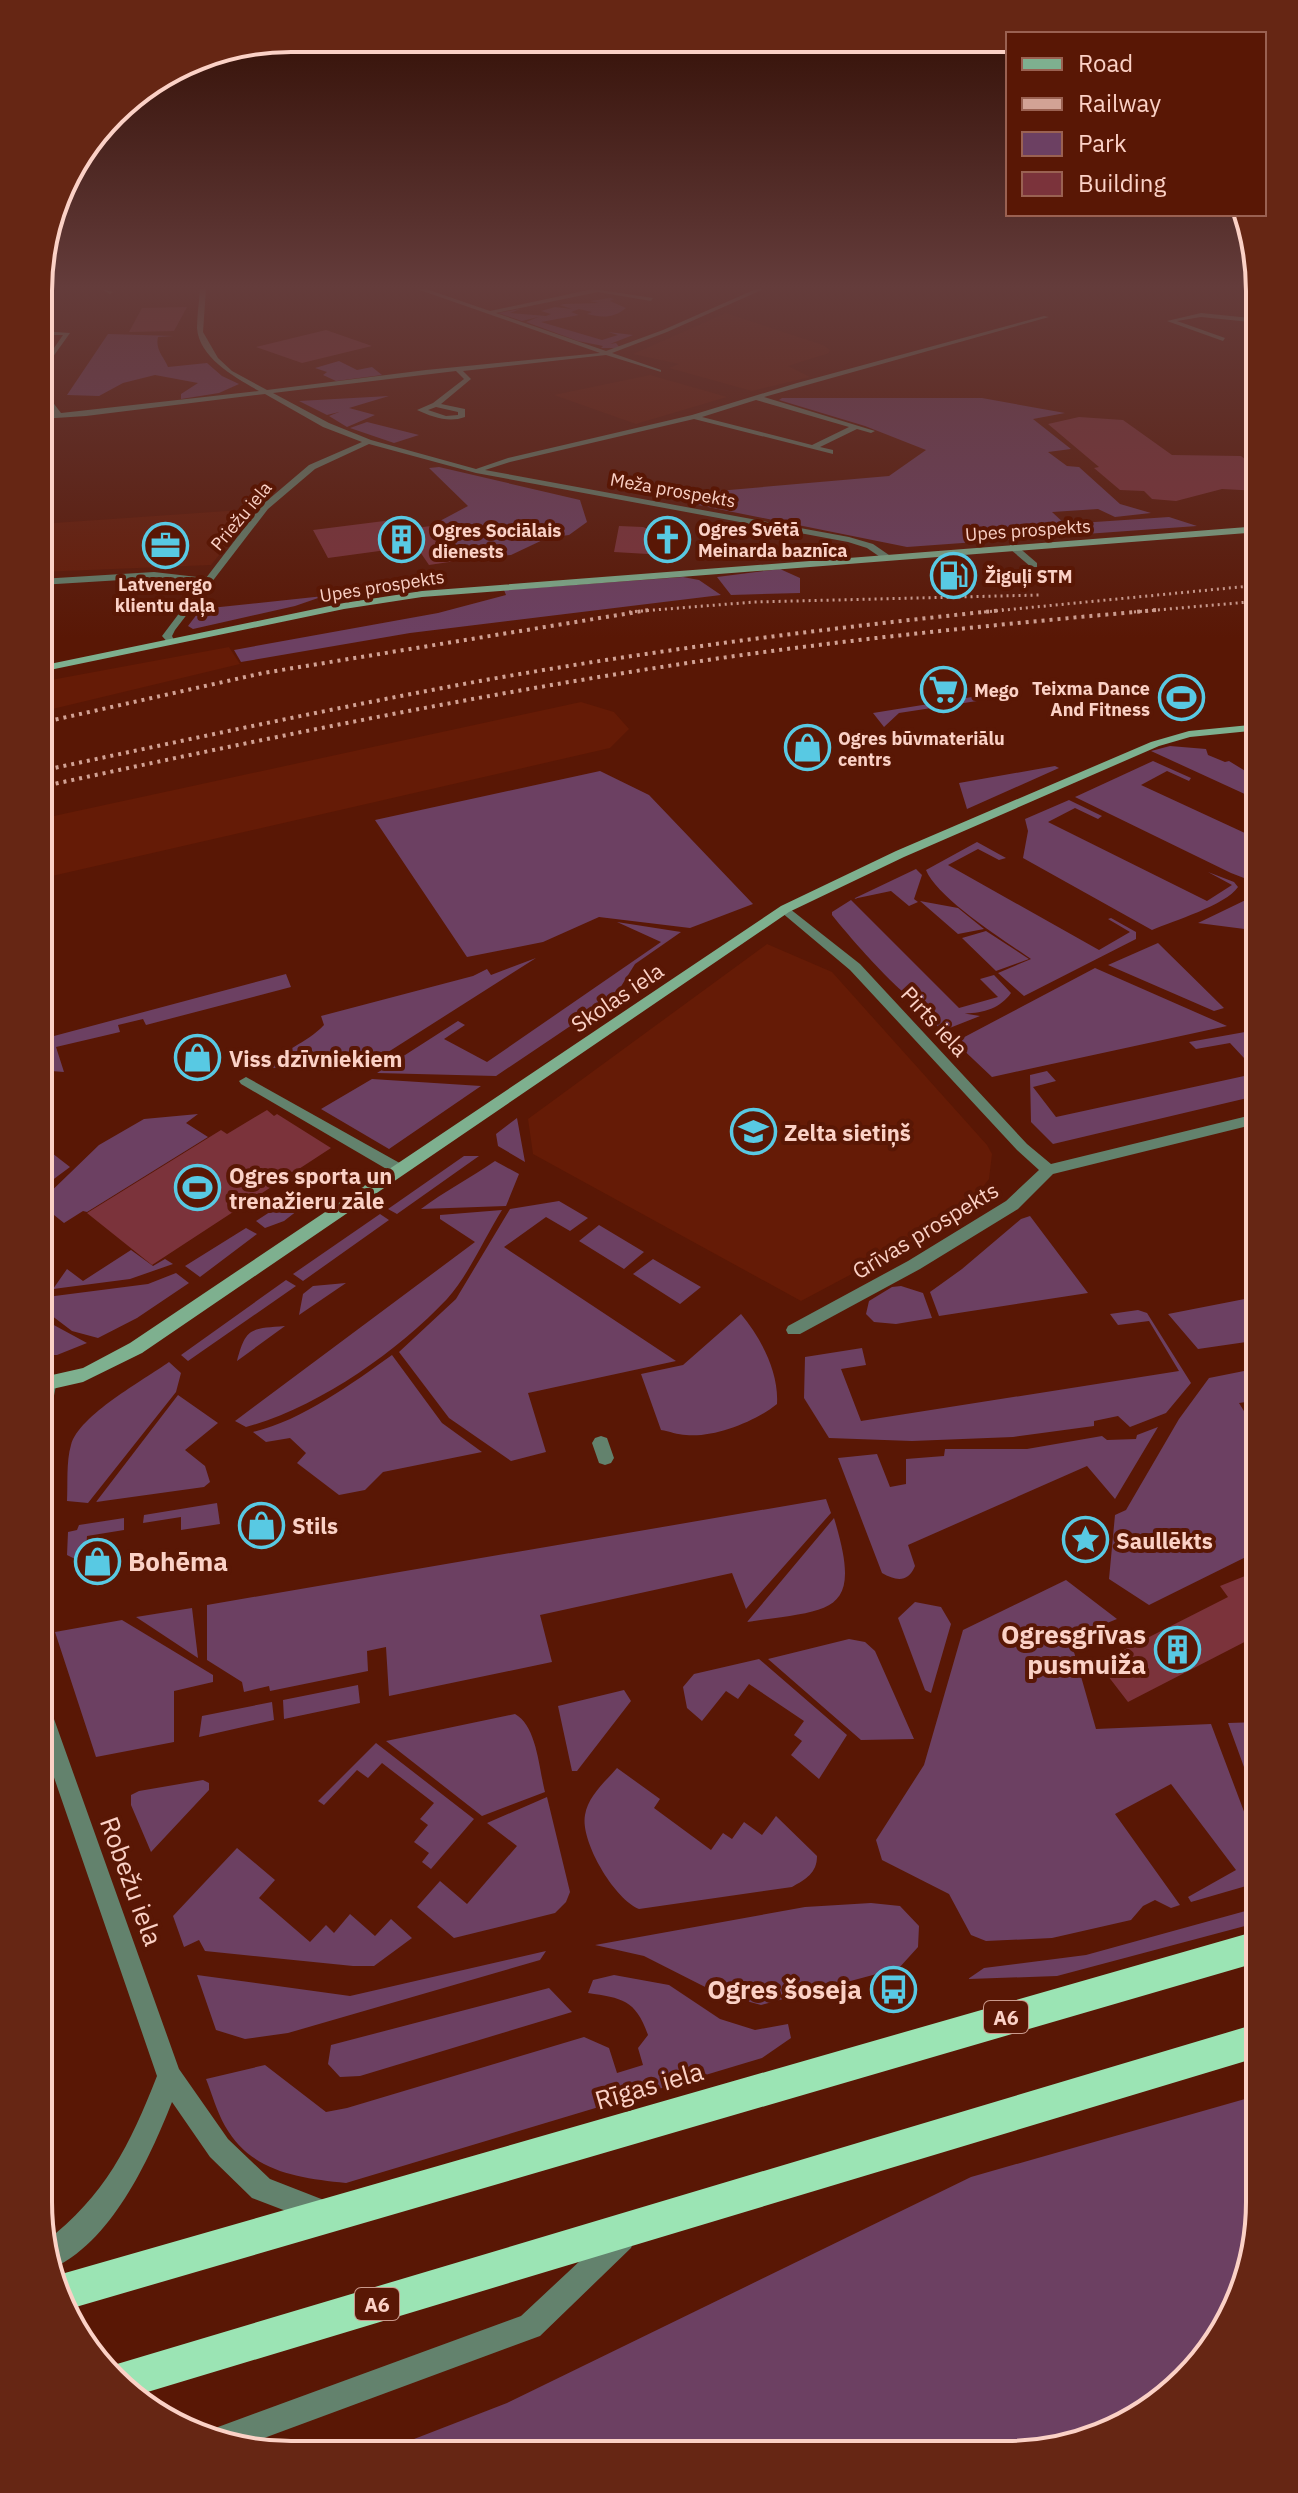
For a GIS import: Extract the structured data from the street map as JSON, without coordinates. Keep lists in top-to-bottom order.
{
  "streets": {
    "highway": ["A6", "Rīgas iela"],
    "main road": ["Upes prospekts", "Skolas iela"],
    "street": [
      "Meža prospekts",
      "Priežu iela",
      "Pirts iela",
      "Grīvas prospekts",
      "Robežu iela"
    ]
  },
  "crossings": [
    ["Meža prospekts", "Priežu iela"],
    ["Meža prospekts", "Upes prospekts"],
    ["Priežu iela", "Upes prospekts"],
    ["Skolas iela", "Pirts iela"],
    ["Pirts iela", "Grīvas prospekts"],
    ["Robežu iela", "Rīgas iela"]
  ],
  "places": {
    "church": ["Ogres Svētā Meinarda baznīca"],
    "building": ["Ogres Sociālais dienests", "Ogresgrīvas pusmuiža"],
    "office": ["Latvenergo klientu daļa"],
    "fuel station": ["Žiguļi STM"],
    "supermarket": ["Mego"],
    "sports": ["Teixma Dance And Fitness", "Ogres sporta un trenažieru zāle"],
    "shop": [
      "Ogres būvmateriālu centrs",
      "Viss dzīvniekiem",
      "Stils",
      "Bohēma"
    ],
    "school or university": ["Zelta sietiņš"],
    "place": ["Saullēkts"],
    "bus stop": ["Ogres šoseja"]
  },
  "legend": [
    "Road",
    "Railway",
    "Park",
    "Building"
  ]
}
